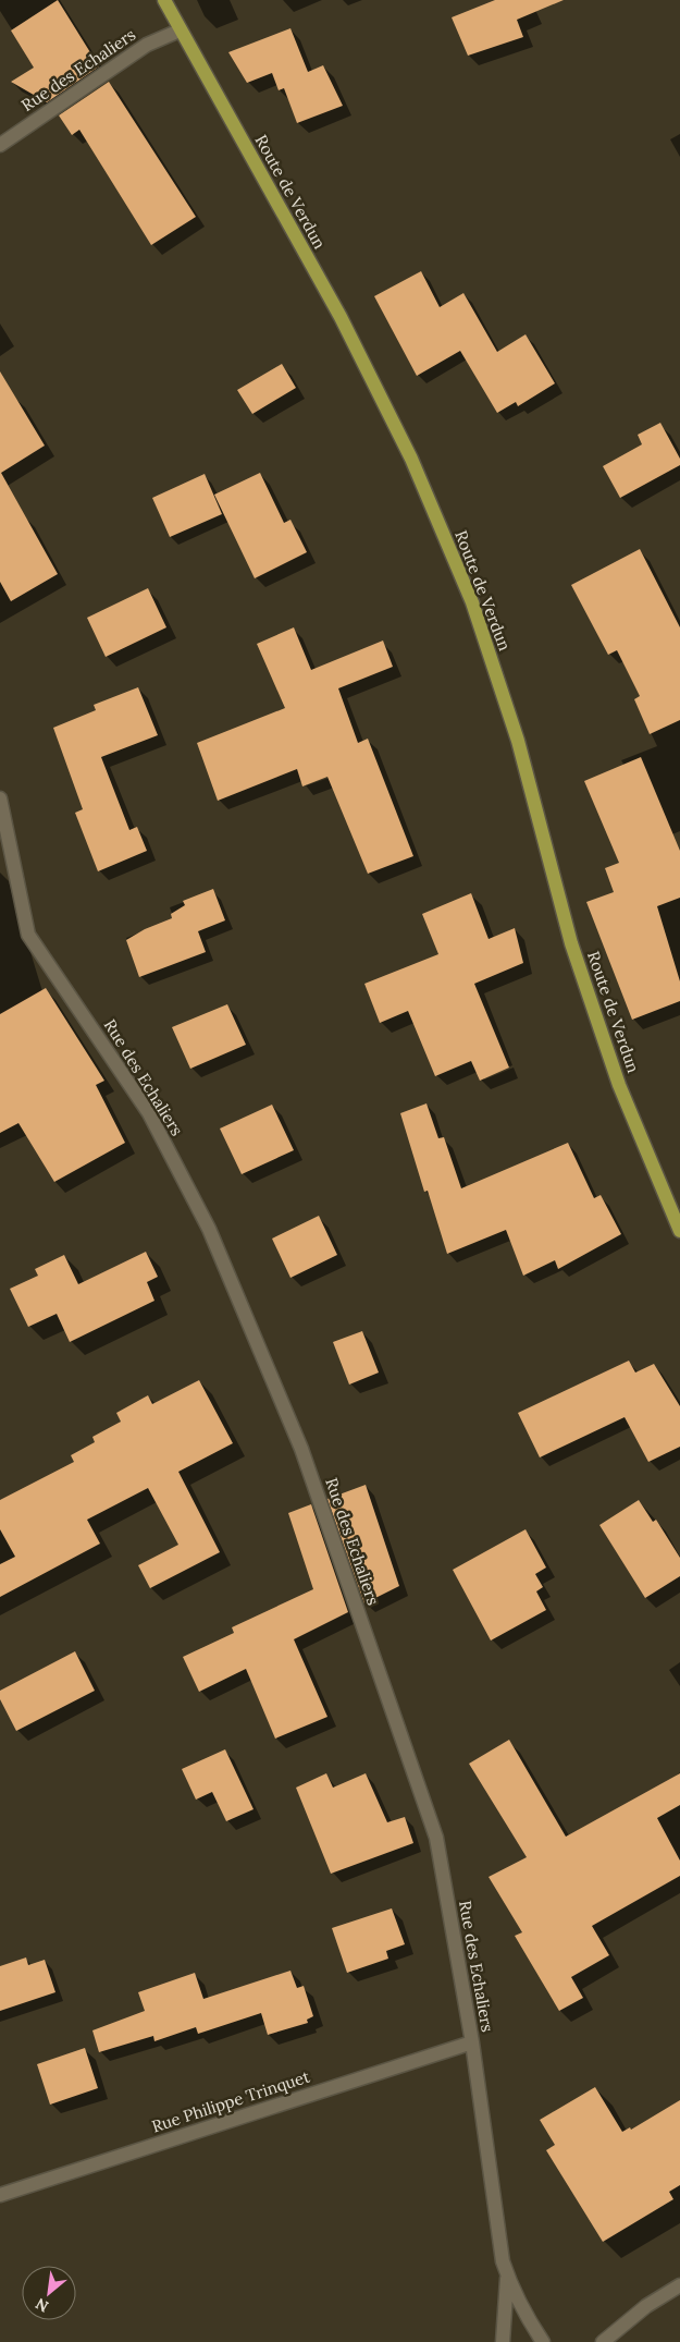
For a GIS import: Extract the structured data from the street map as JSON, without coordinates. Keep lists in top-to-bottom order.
{
  "streets": {
    "main road": ["Route de Verdun"],
    "street": ["Rue des Echaliers", "Rue Philippe Trinquet"]
  },
  "crossings": [
    ["Rue des Echaliers", "Route de Verdun"],
    ["Rue des Echaliers", "Rue Philippe Trinquet"]
  ],
  "north": "bottom left"
}
